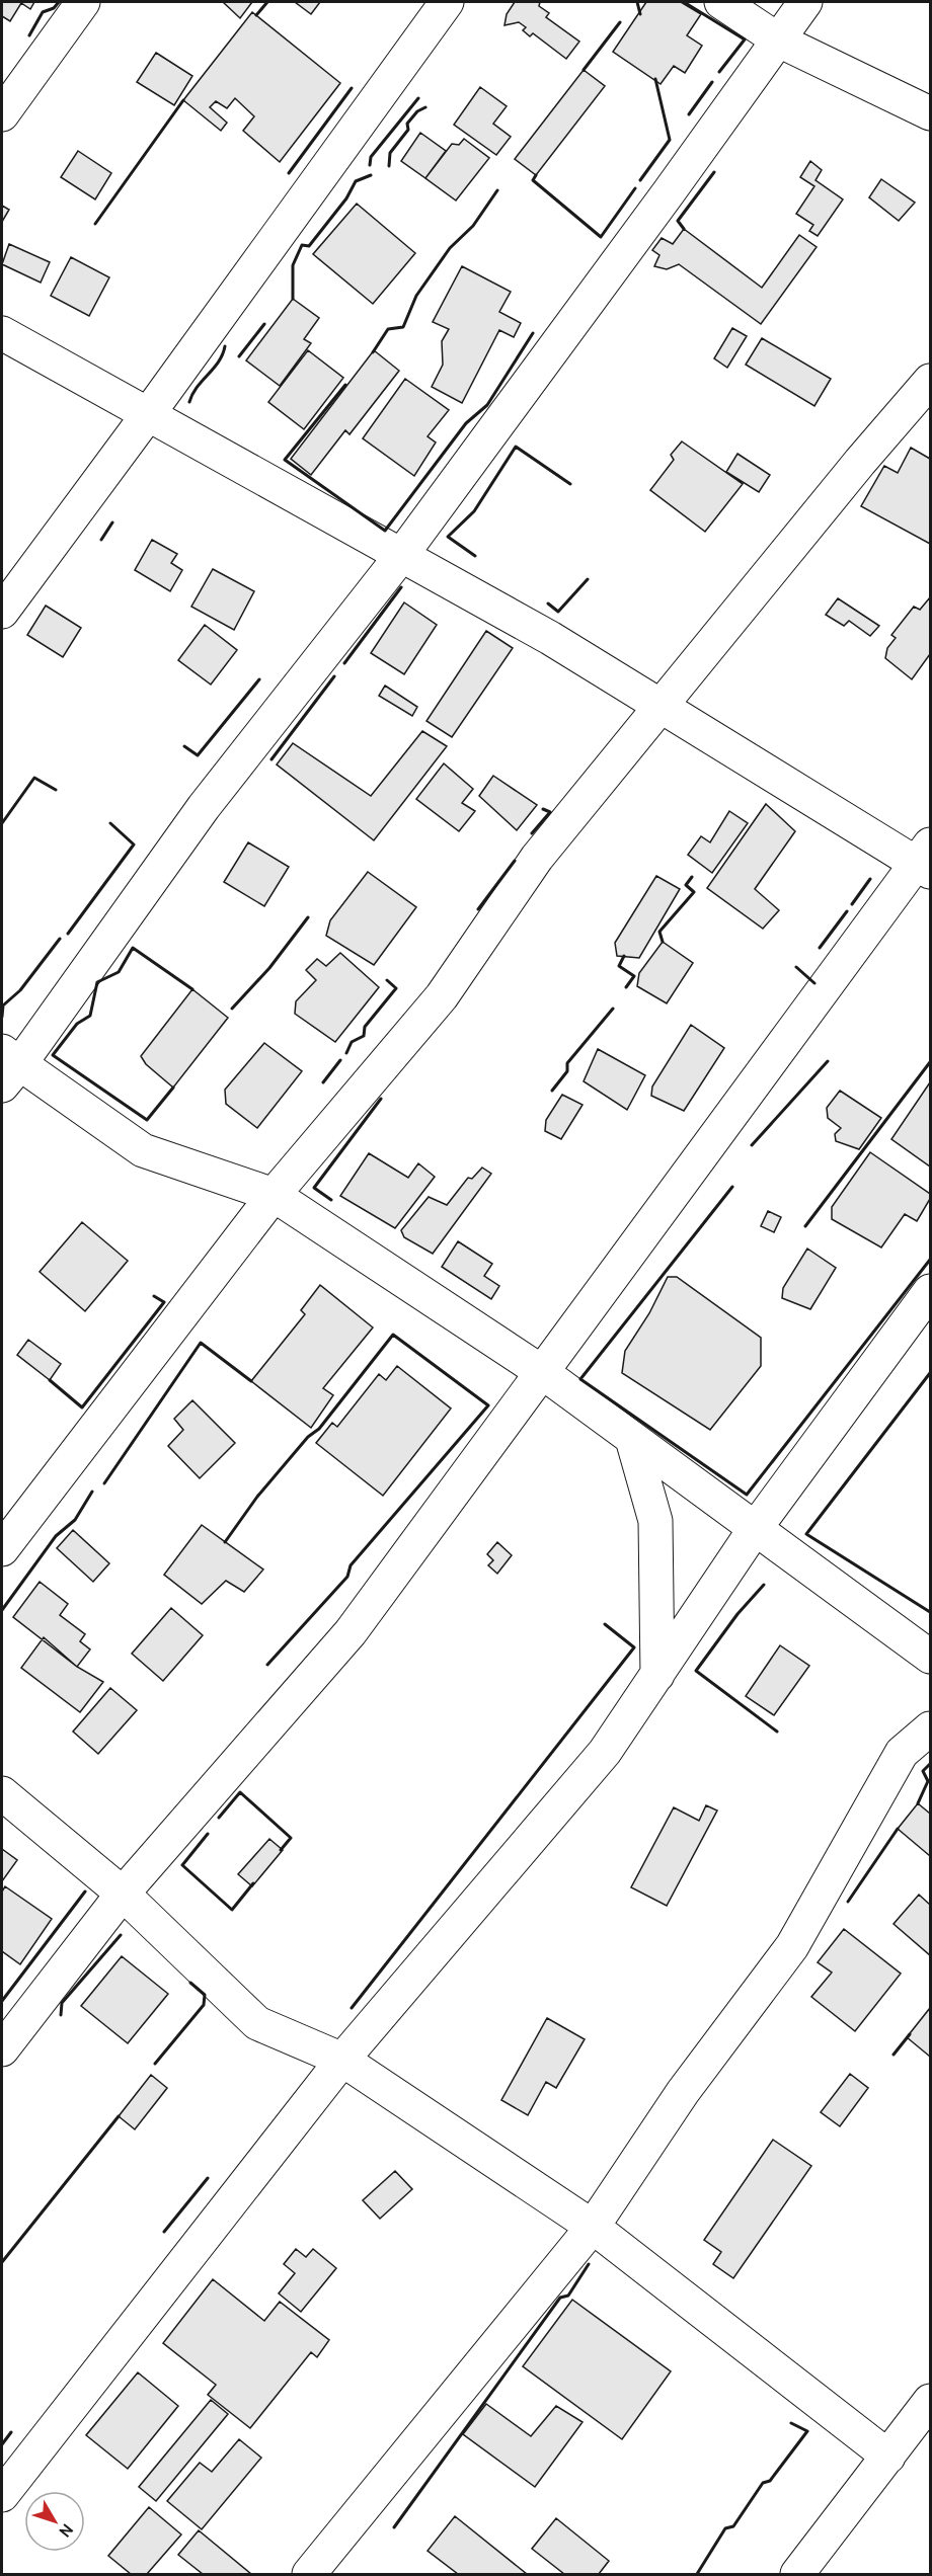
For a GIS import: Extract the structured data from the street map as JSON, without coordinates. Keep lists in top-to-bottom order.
{
  "north": "bottom right"
}
